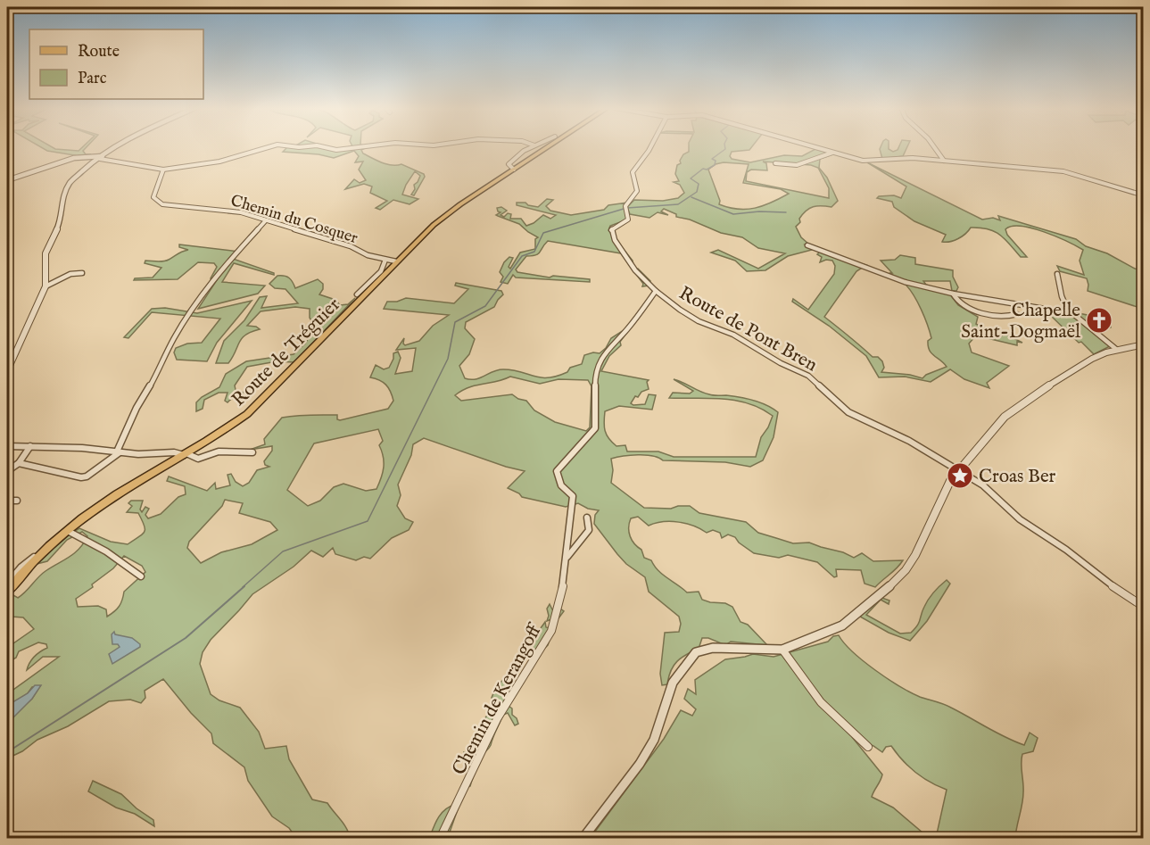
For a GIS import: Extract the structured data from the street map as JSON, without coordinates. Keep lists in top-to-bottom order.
{
  "streets": {
    "main road": ["Route de Tréguier"],
    "street": ["Chemin du Cosquer", "Route de Pont Bren", "Chemin de Kerangoff"]
  },
  "crossings": [
    ["Chemin du Cosquer", "Route de Tréguier"],
    ["Route de Pont Bren", "Chemin de Kerangoff"]
  ],
  "places": {
    "church": ["Chapelle Saint-Dogmaël"],
    "place": ["Croas Ber"]
  },
  "legend": ["Route", "Parc"]
}
